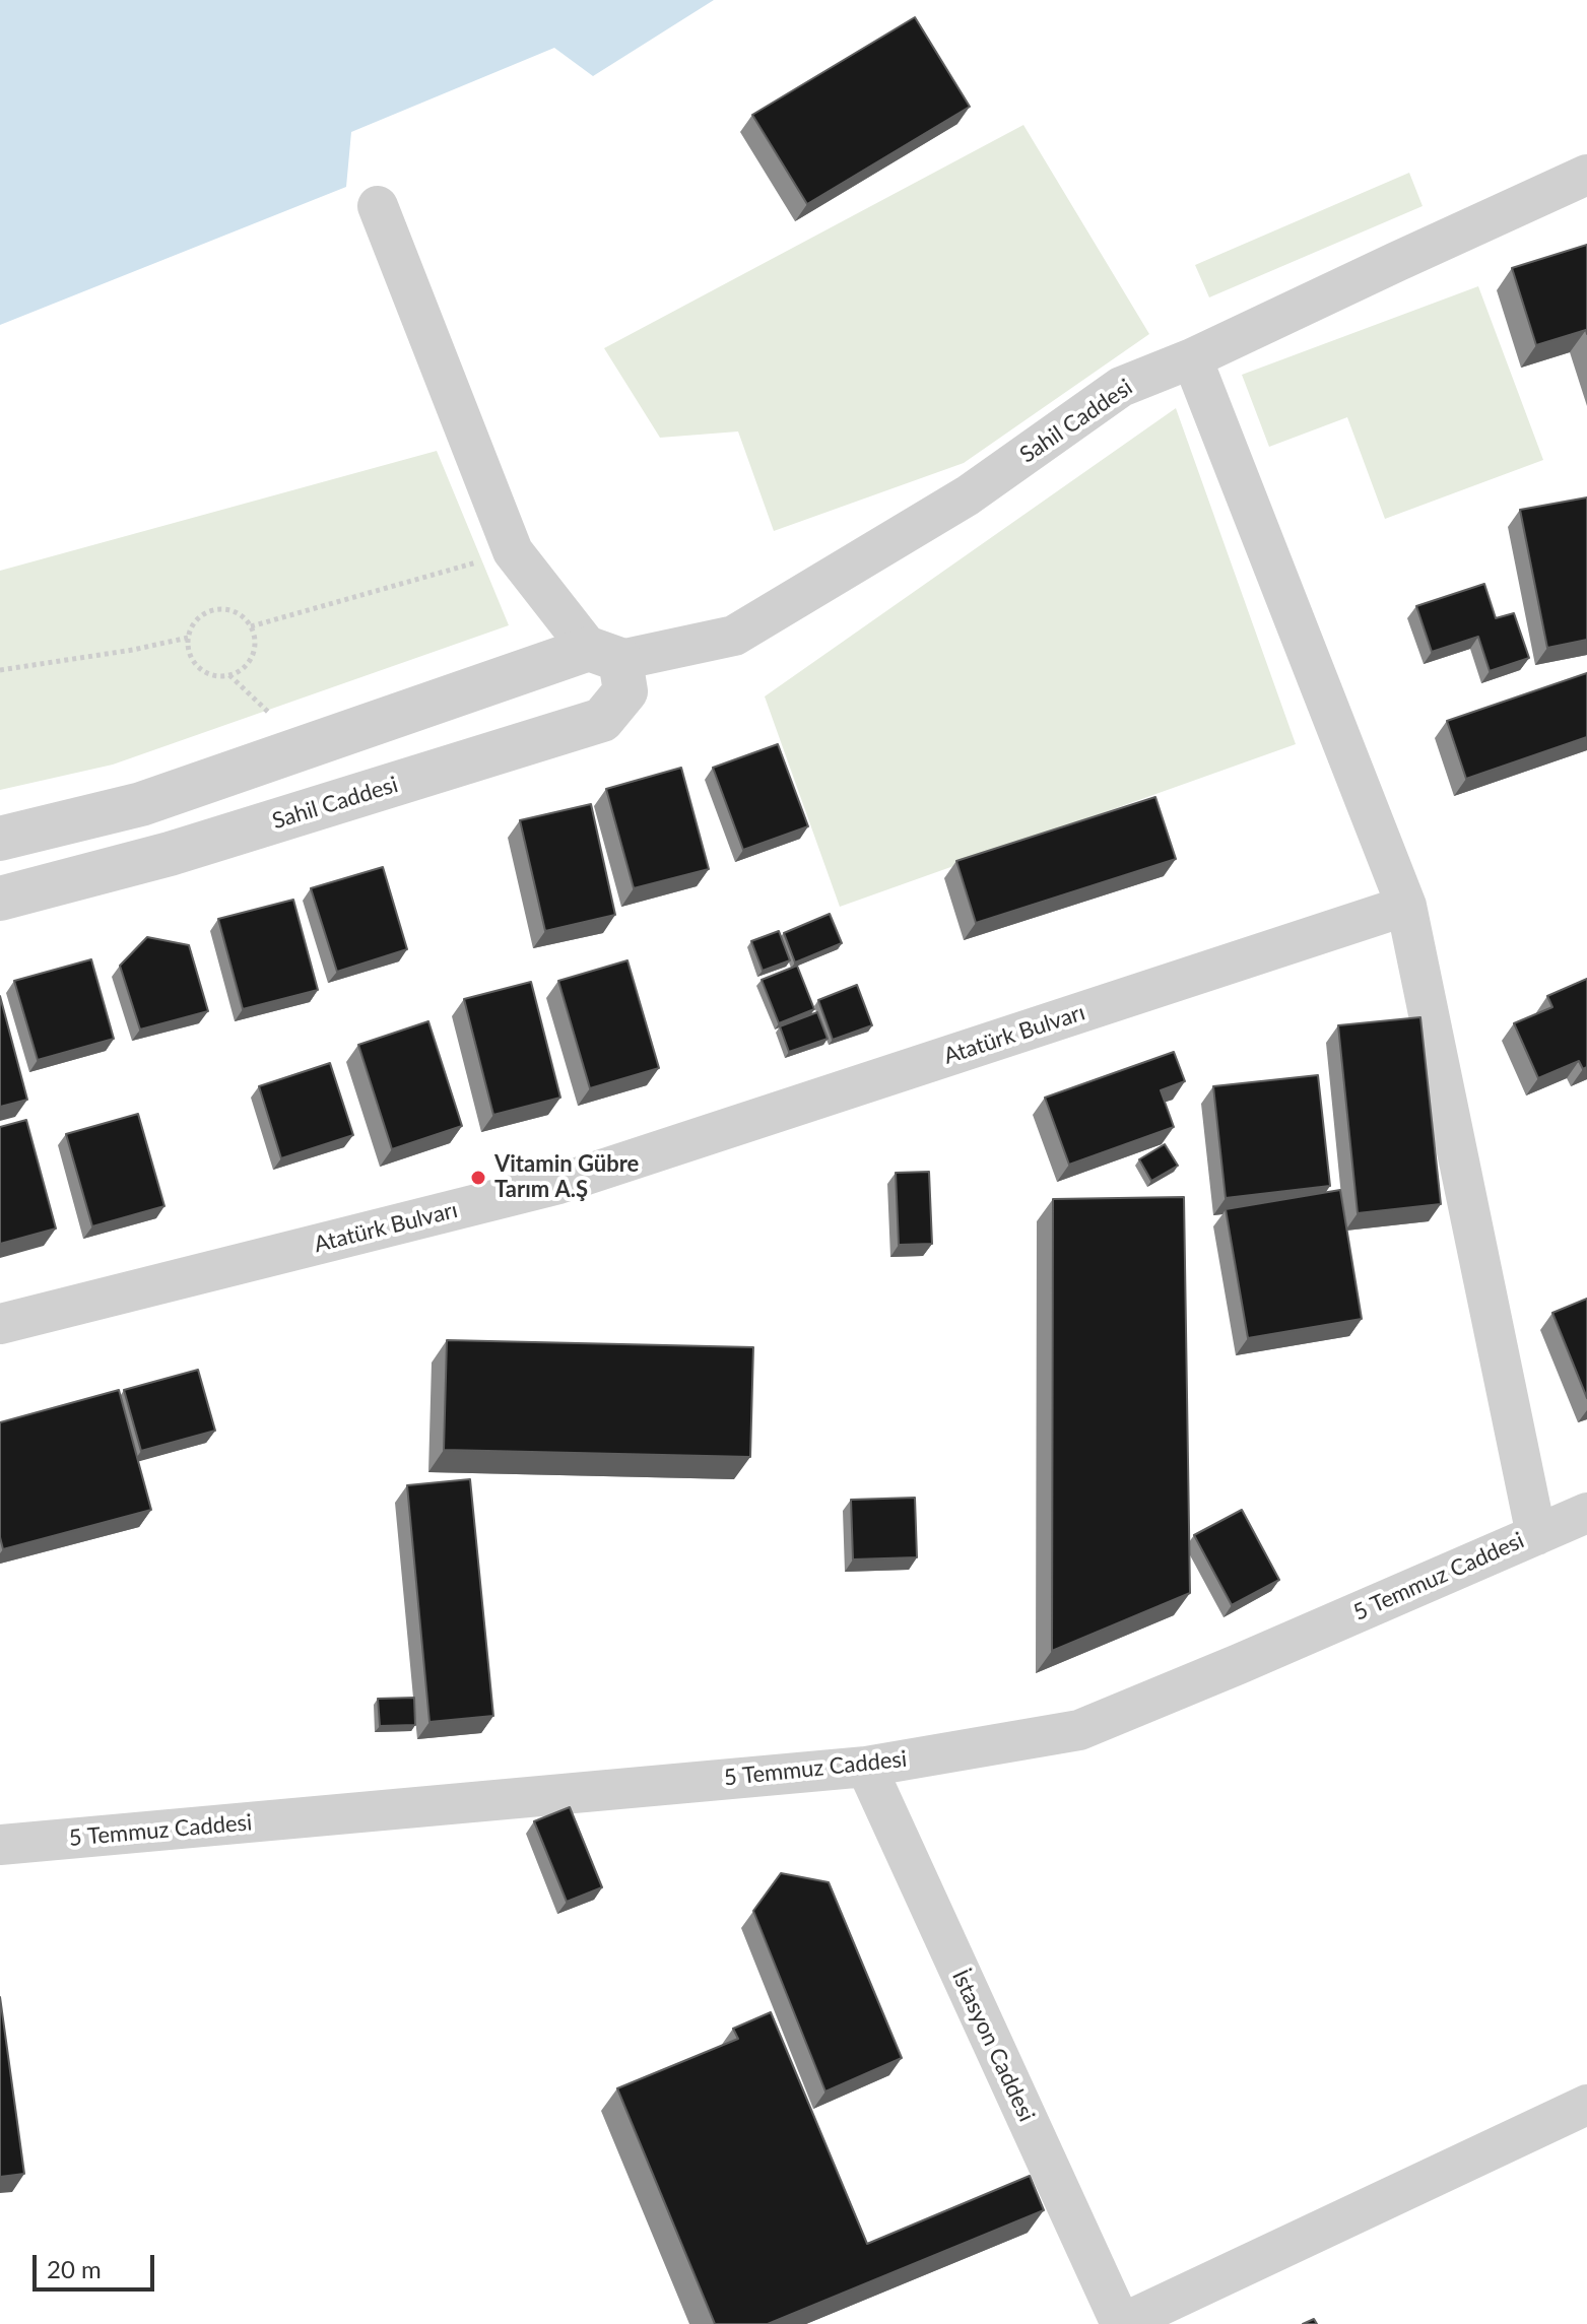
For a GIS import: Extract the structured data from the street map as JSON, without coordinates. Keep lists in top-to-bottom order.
{
  "streets": {
    "street": [
      "Sahil Caddesi",
      "Atatürk Bulvarı",
      "5 Temmuz Caddesi",
      "İstasyon Caddesi"
    ]
  },
  "crossings": [
    ["5 Temmuz Caddesi", "İstasyon Caddesi"]
  ],
  "places": ["Vitamin Gübre Tarım A.Ş"],
  "scale_bar": "20 m"
}
